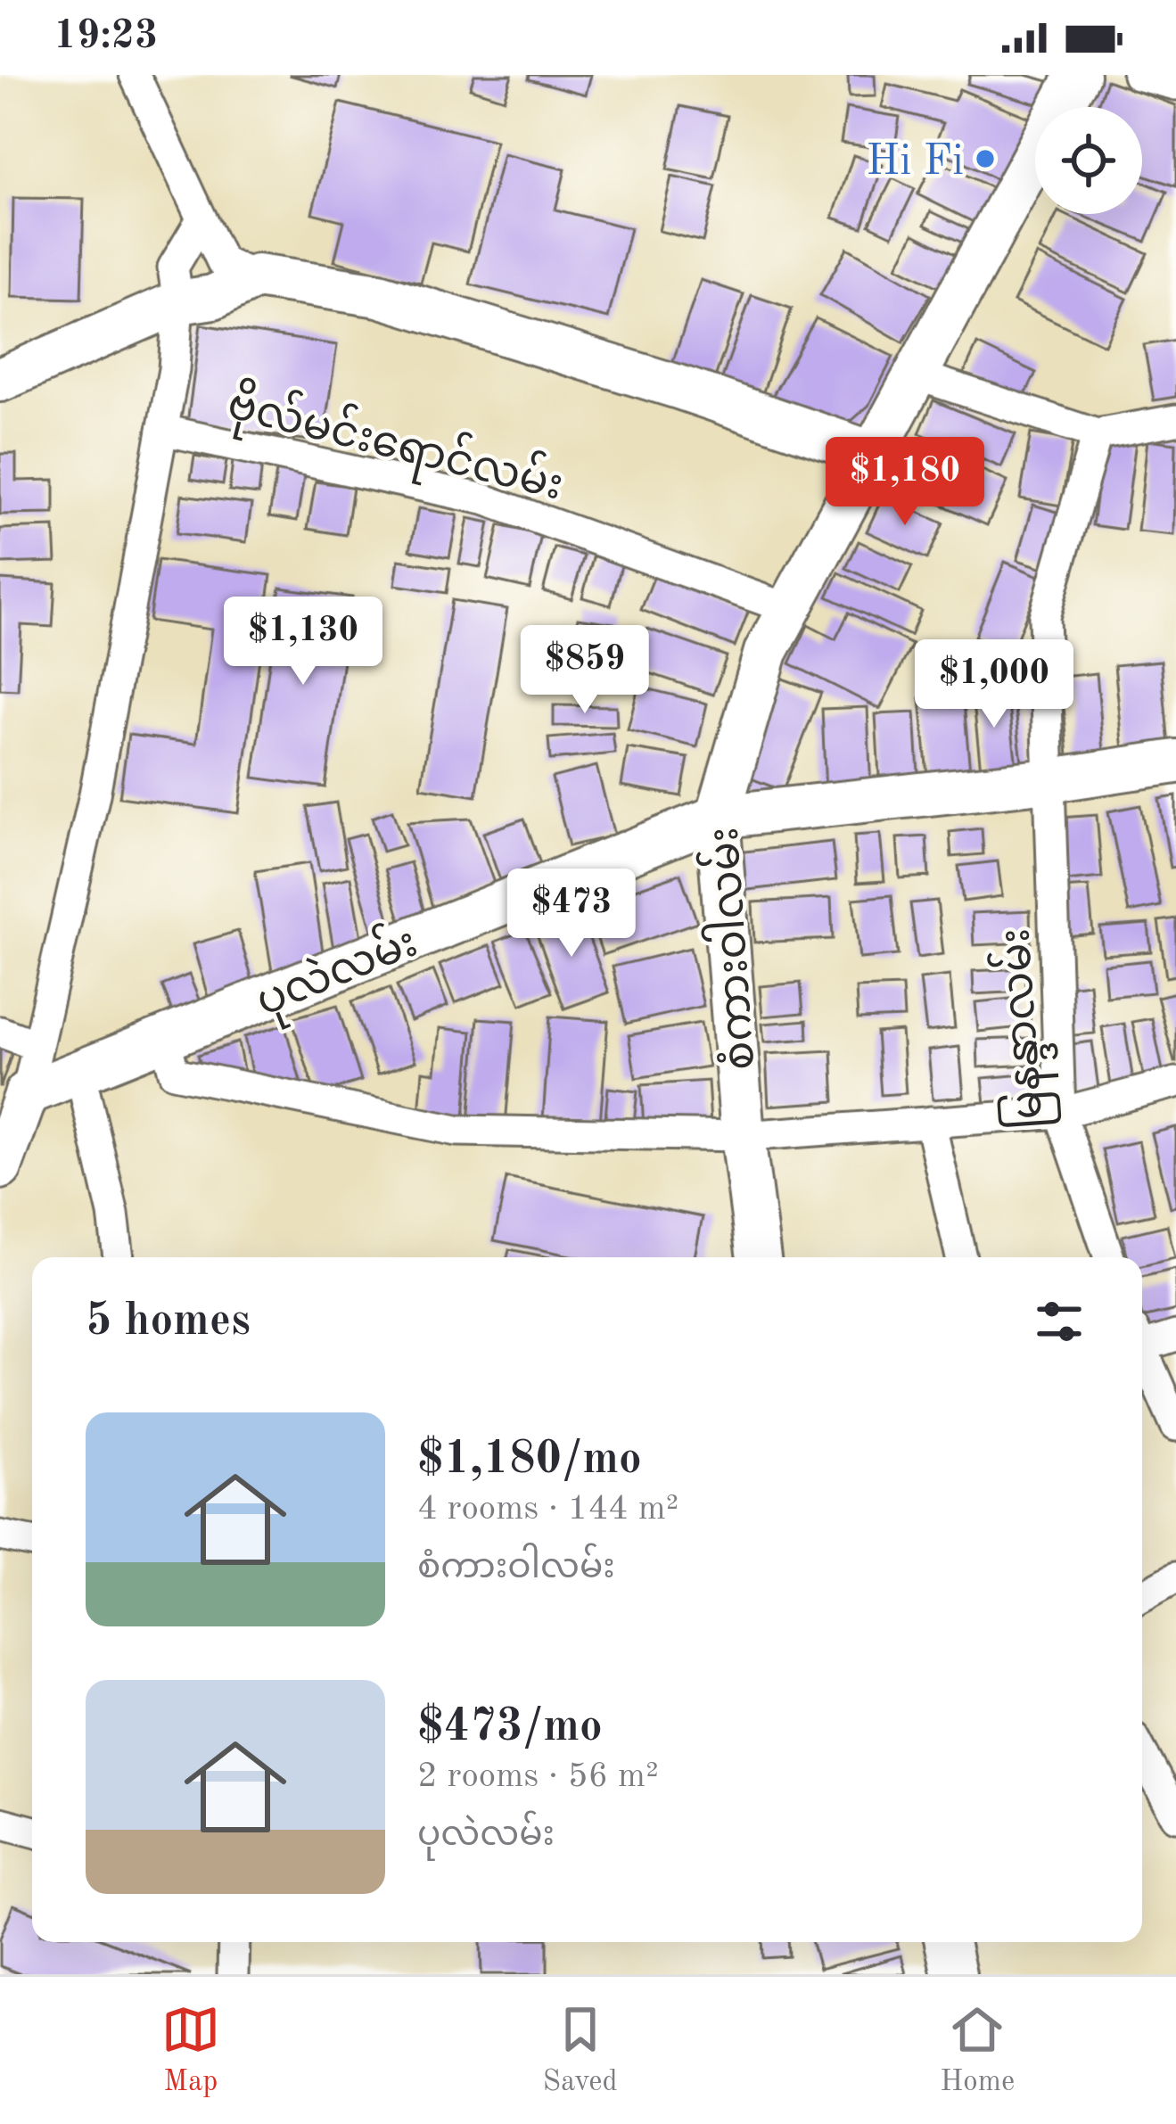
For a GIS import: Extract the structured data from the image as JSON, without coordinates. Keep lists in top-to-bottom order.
{
  "streets": {
    "main road": ["စံကားဝါလမ်း", "ပုလဲလမ်း"],
    "street": ["ဗိုလ်မင်းရောင်လမ်း", "မြနန္ဒာလမ်း"]
  },
  "crossings": [
    ["ဗိုလ်မင်းရောင်လမ်း", "စံကားဝါလမ်း"],
    ["စံကားဝါလမ်း", "ပုလဲလမ်း"],
    ["ပုလဲလမ်း", "မြနန္ဒာလမ်း"]
  ],
  "places": ["Hi Fi"],
  "page": {
    "status": "19:23",
    "price": [
      "$1,180",
      "$1,130",
      "$859",
      "$1,000",
      "$473"
    ],
    "heading": "5 homes",
    "list": [
      {
        "name": "$1,180/mo",
        "note": "4 rooms · 144 m² · စံကားဝါလမ်း"
      },
      {
        "name": "$473/mo",
        "note": "2 rooms · 56 m² · ပုလဲလမ်း"
      }
    ],
    "tabs": ["Map", "Saved", "Home"]
  }
}
